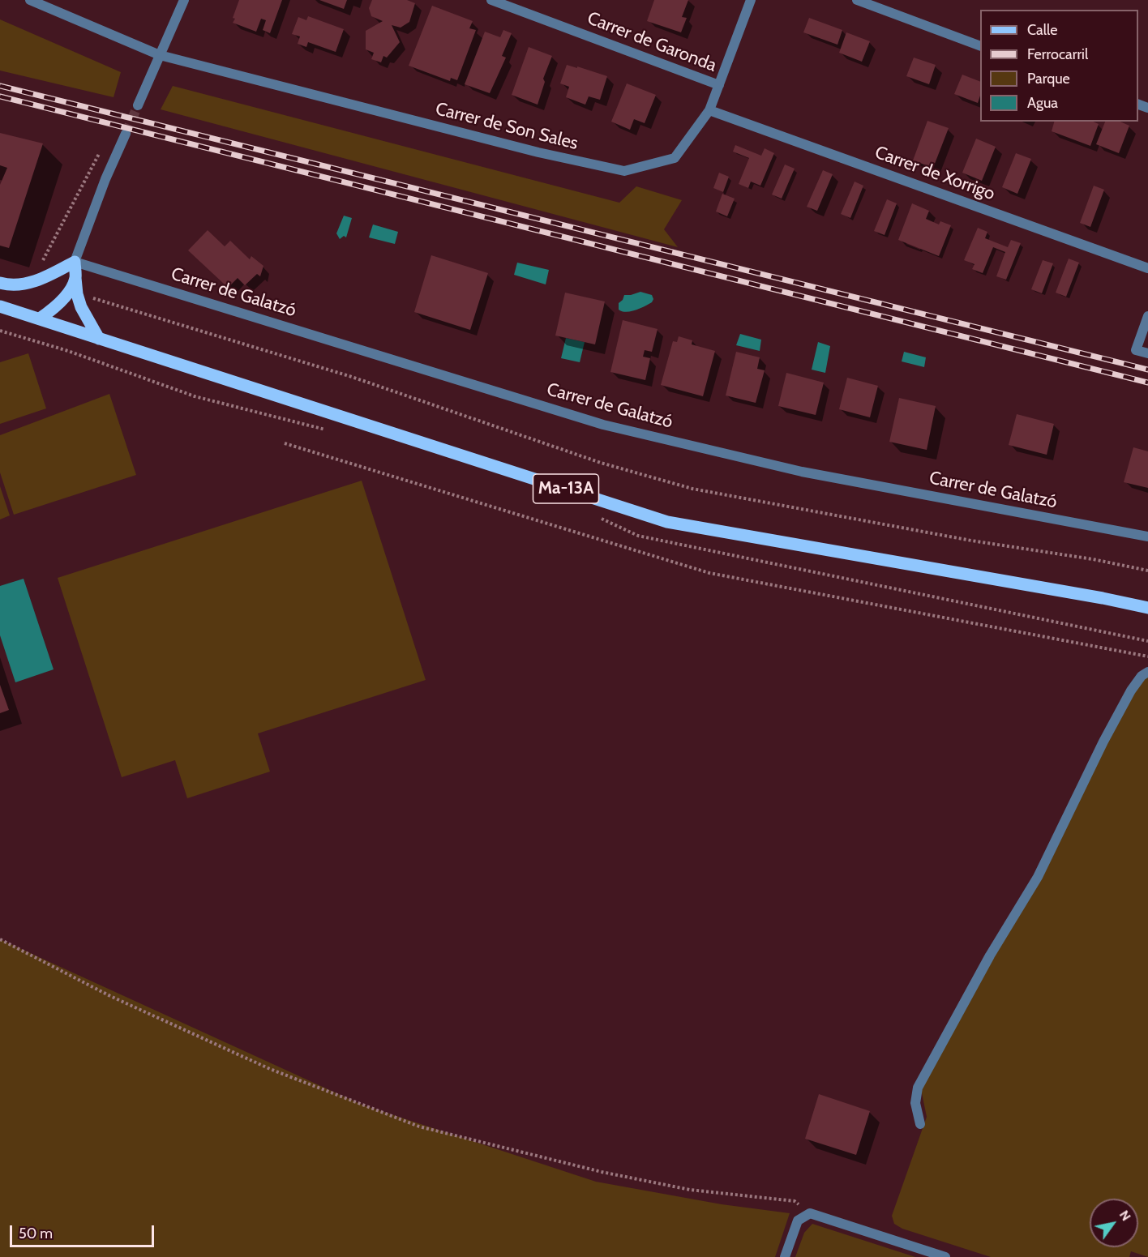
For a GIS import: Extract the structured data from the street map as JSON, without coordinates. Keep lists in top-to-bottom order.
{
  "streets": {
    "main road": ["Ma-13A"],
    "street": [
      "Carrer de Garonda",
      "Carrer de Son Sales",
      "Carrer de Xorrigo",
      "Carrer de Galatzó"
    ]
  },
  "crossings": [
    ["Carrer de Garonda", "Carrer de Son Sales"],
    ["Carrer de Son Sales", "Carrer de Xorrigo"]
  ],
  "legend": [
    "Calle",
    "Ferrocarril",
    "Parque",
    "Agua"
  ],
  "scale_bar": "50 m",
  "north": "top right"
}
